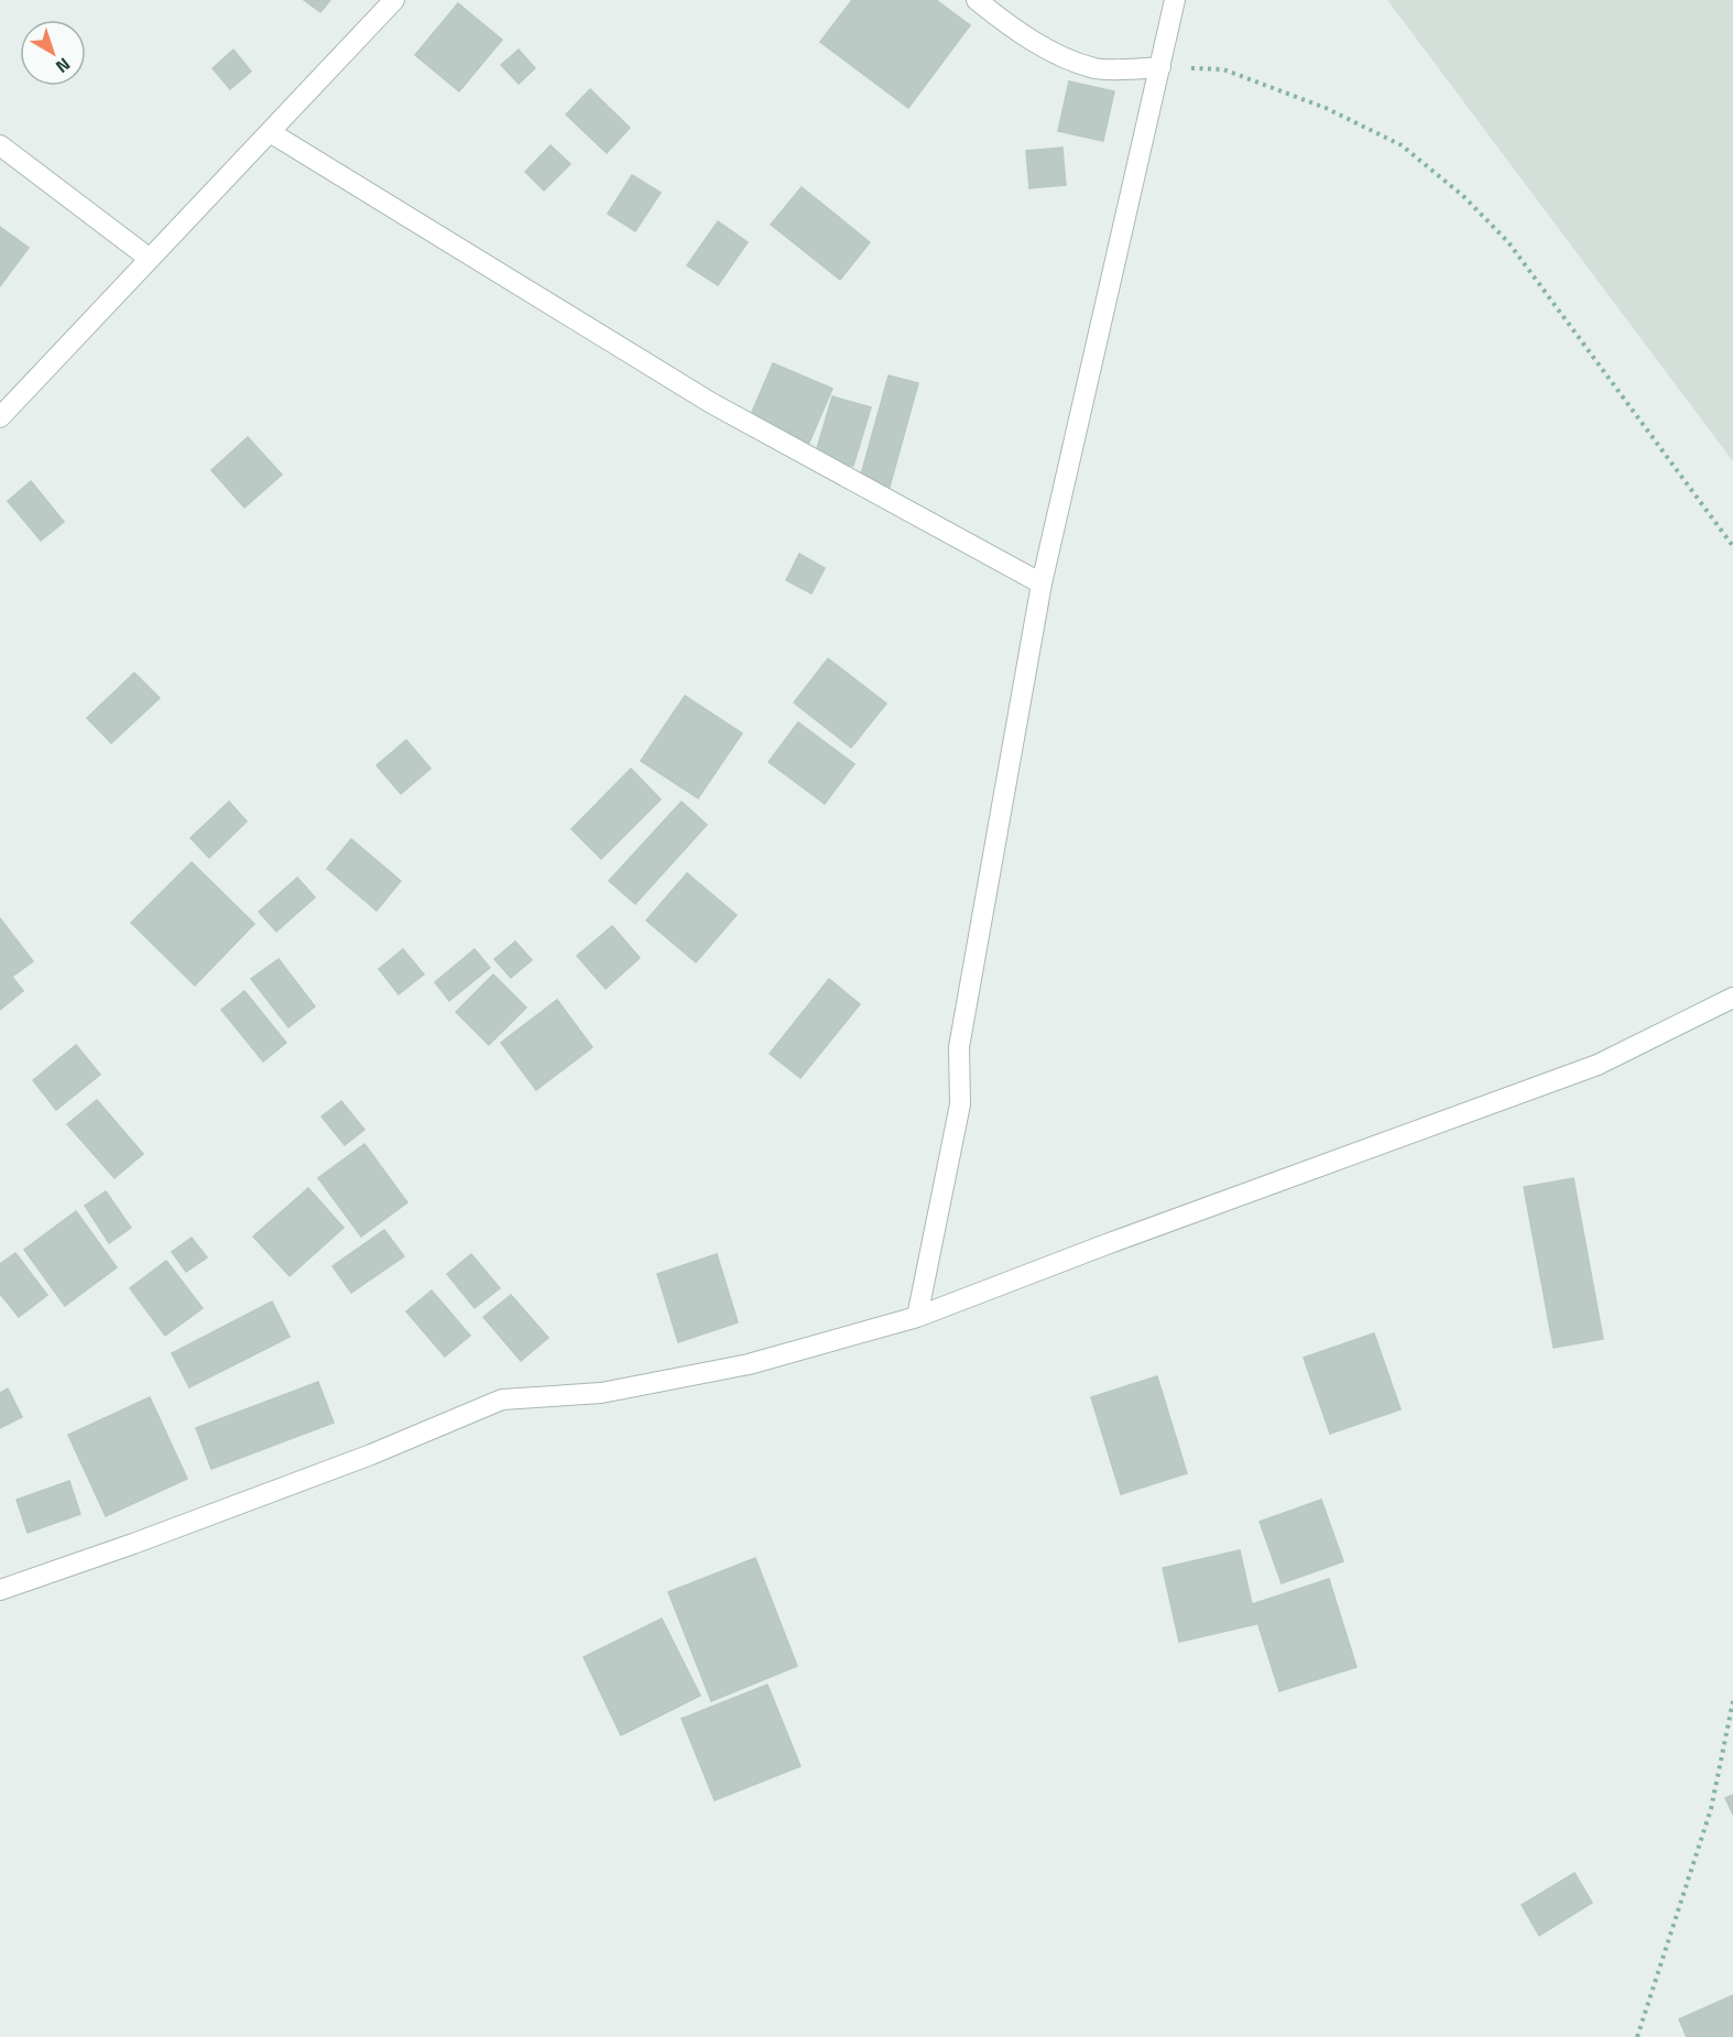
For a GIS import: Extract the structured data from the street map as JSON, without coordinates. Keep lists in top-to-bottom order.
{
  "north": "bottom right"
}
